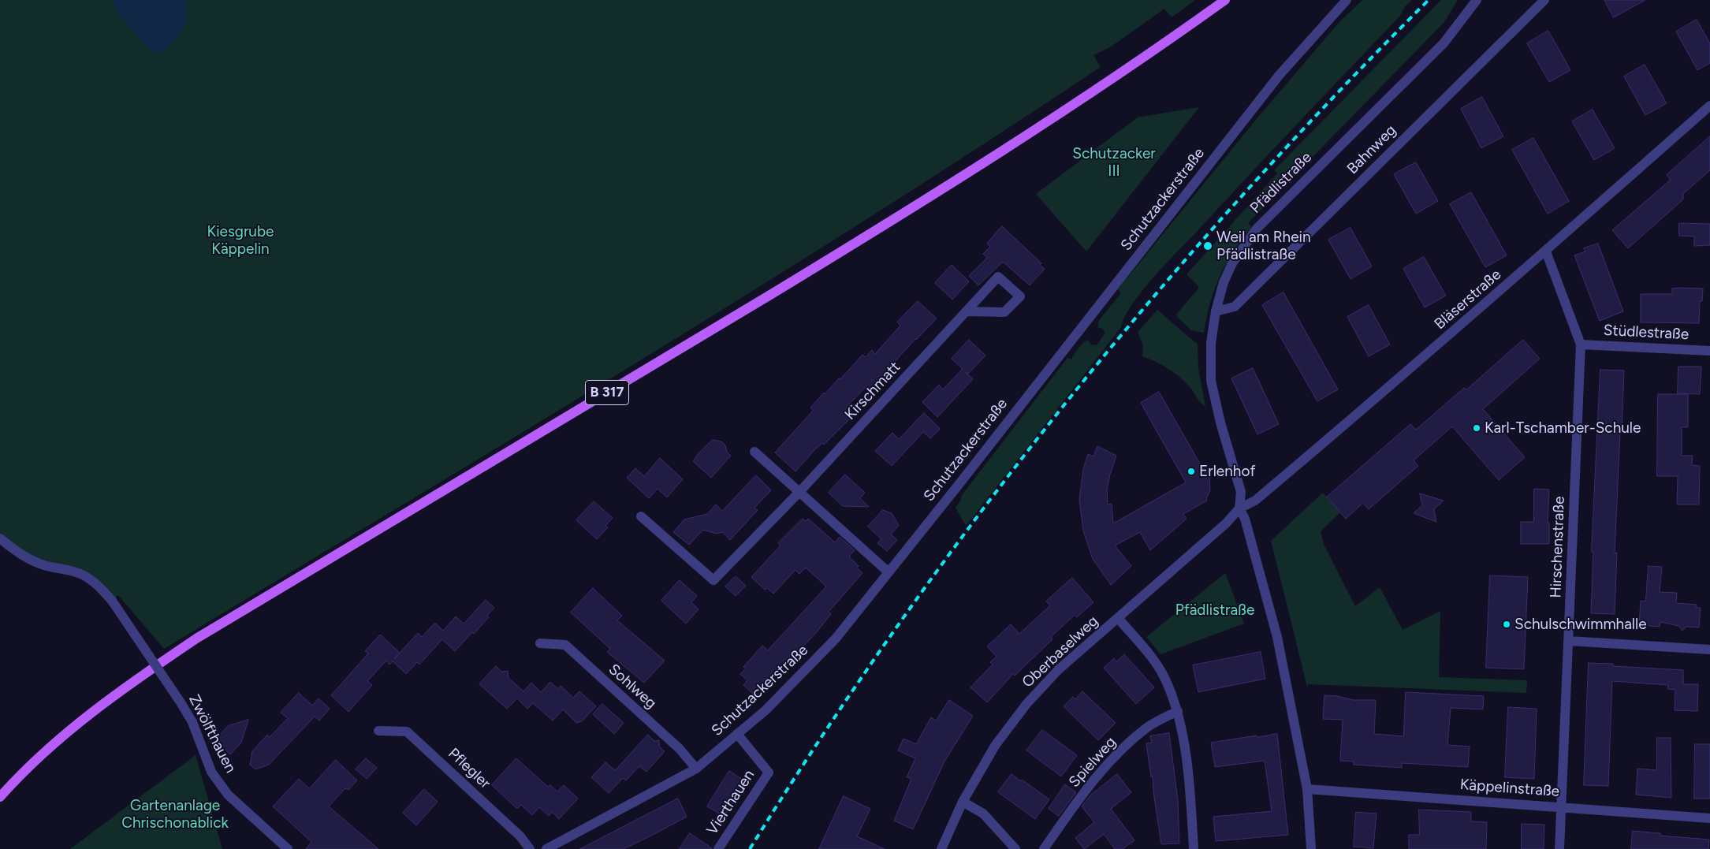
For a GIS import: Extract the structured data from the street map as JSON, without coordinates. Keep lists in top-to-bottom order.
{
  "streets": {
    "main road": ["B 317"],
    "street": [
      "Bahnweg",
      "Pfädlistraße",
      "Schutzackerstraße",
      "Bläserstraße",
      "Stüdlestraße",
      "Kirschmatt",
      "Hirschenstraße",
      "Oberbaselweg",
      "Sohlweg",
      "Zwölfthauen",
      "Spielweg",
      "Pflegler",
      "Käppelinstraße",
      "Vierthauen"
    ]
  },
  "crossings": [
    ["Bahnweg", "Pfädlistraße"],
    ["Pfädlistraße", "Bläserstraße"],
    ["Pfädlistraße", "Oberbaselweg"],
    ["Pfädlistraße", "Käppelinstraße"],
    ["Schutzackerstraße", "Sohlweg"],
    ["Schutzackerstraße", "Vierthauen"],
    ["Bläserstraße", "Hirschenstraße"],
    ["Bläserstraße", "Oberbaselweg"],
    ["Stüdlestraße", "Hirschenstraße"],
    ["Hirschenstraße", "Käppelinstraße"]
  ],
  "parks": [
    "Schutzacker III",
    "Kiesgrube Käppelin",
    "Pfädlistraße",
    "Gartenanlage Chrischonablick"
  ],
  "places": [
    "Weil am Rhein Pfädlistraße",
    "Karl-Tschamber-Schule",
    "Erlenhof",
    "Schulschwimmhalle"
  ]
}
